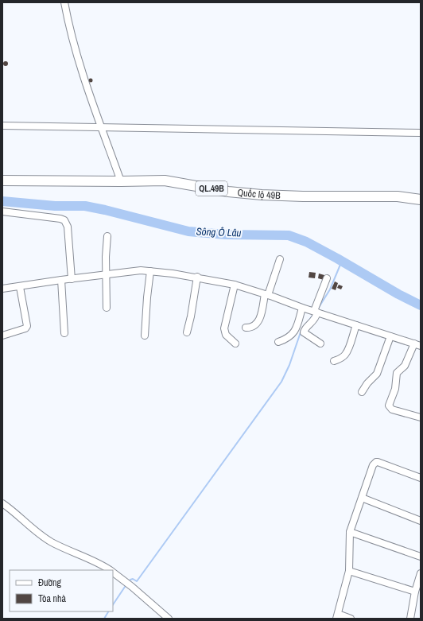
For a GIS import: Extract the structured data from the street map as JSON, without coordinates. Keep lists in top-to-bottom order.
{
  "streets": {
    "main road": ["QL.49B", "Quốc lộ 49B"]
  },
  "water": ["Sông Ô Lâu"],
  "legend": ["Đường", "Tòa nhà"]
}
